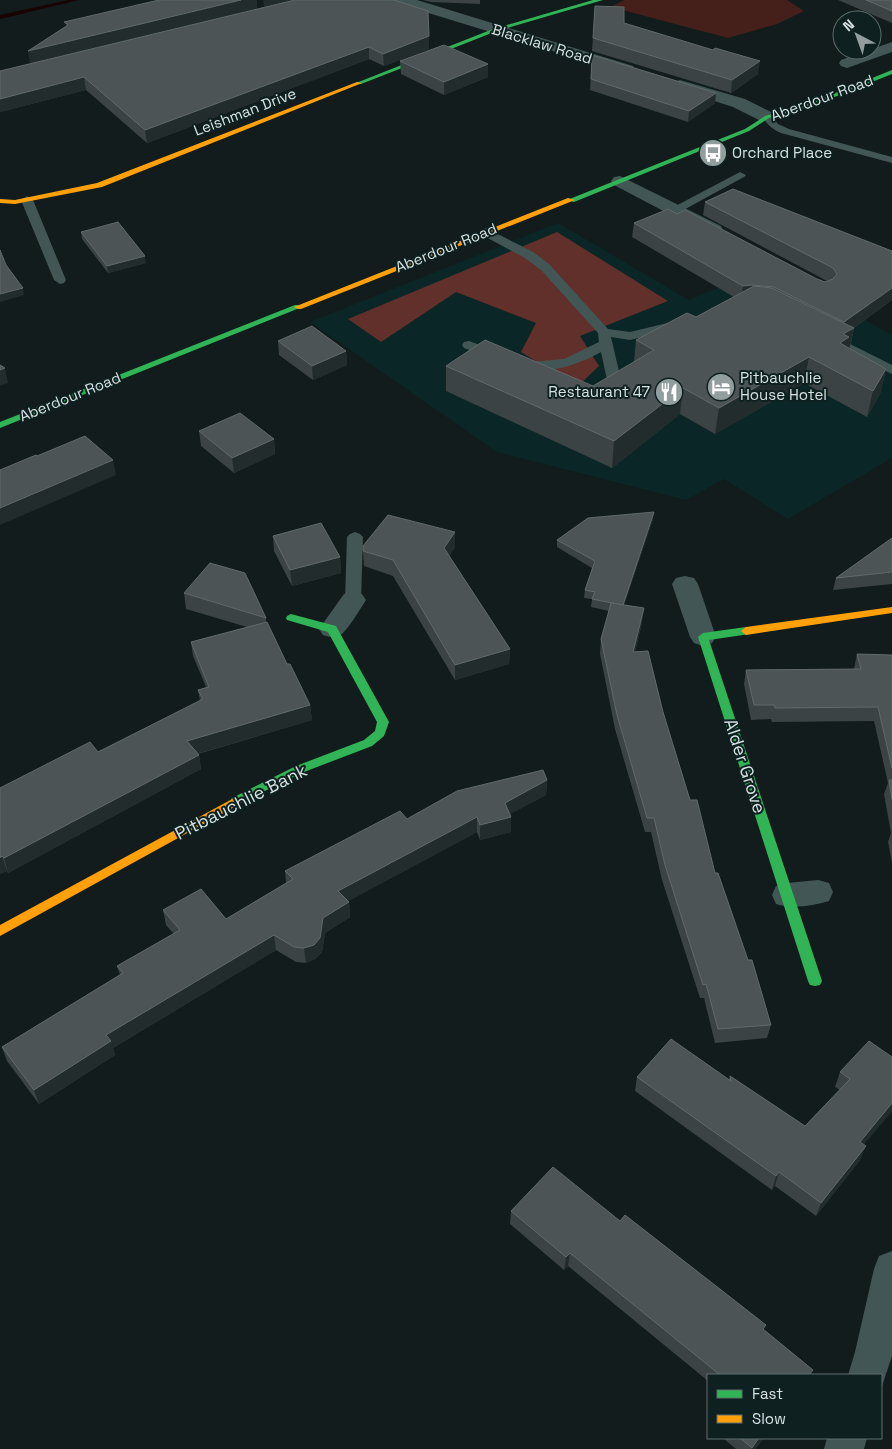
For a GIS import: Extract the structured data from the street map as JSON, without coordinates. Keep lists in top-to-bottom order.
{
  "streets": {
    "street": [
      "Blacklaw Road",
      "Aberdour Road",
      "Leishman Drive",
      "Alder Grove",
      "Pitbauchlie Bank"
    ]
  },
  "crossings": [
    ["Blacklaw Road", "Leishman Drive"]
  ],
  "places": {
    "bus stop": ["Orchard Place"],
    "hotel": ["Pitbauchlie House Hotel"],
    "restaurant": ["Restaurant 47"]
  },
  "legend": ["Fast", "Slow"],
  "north": "top left"
}
